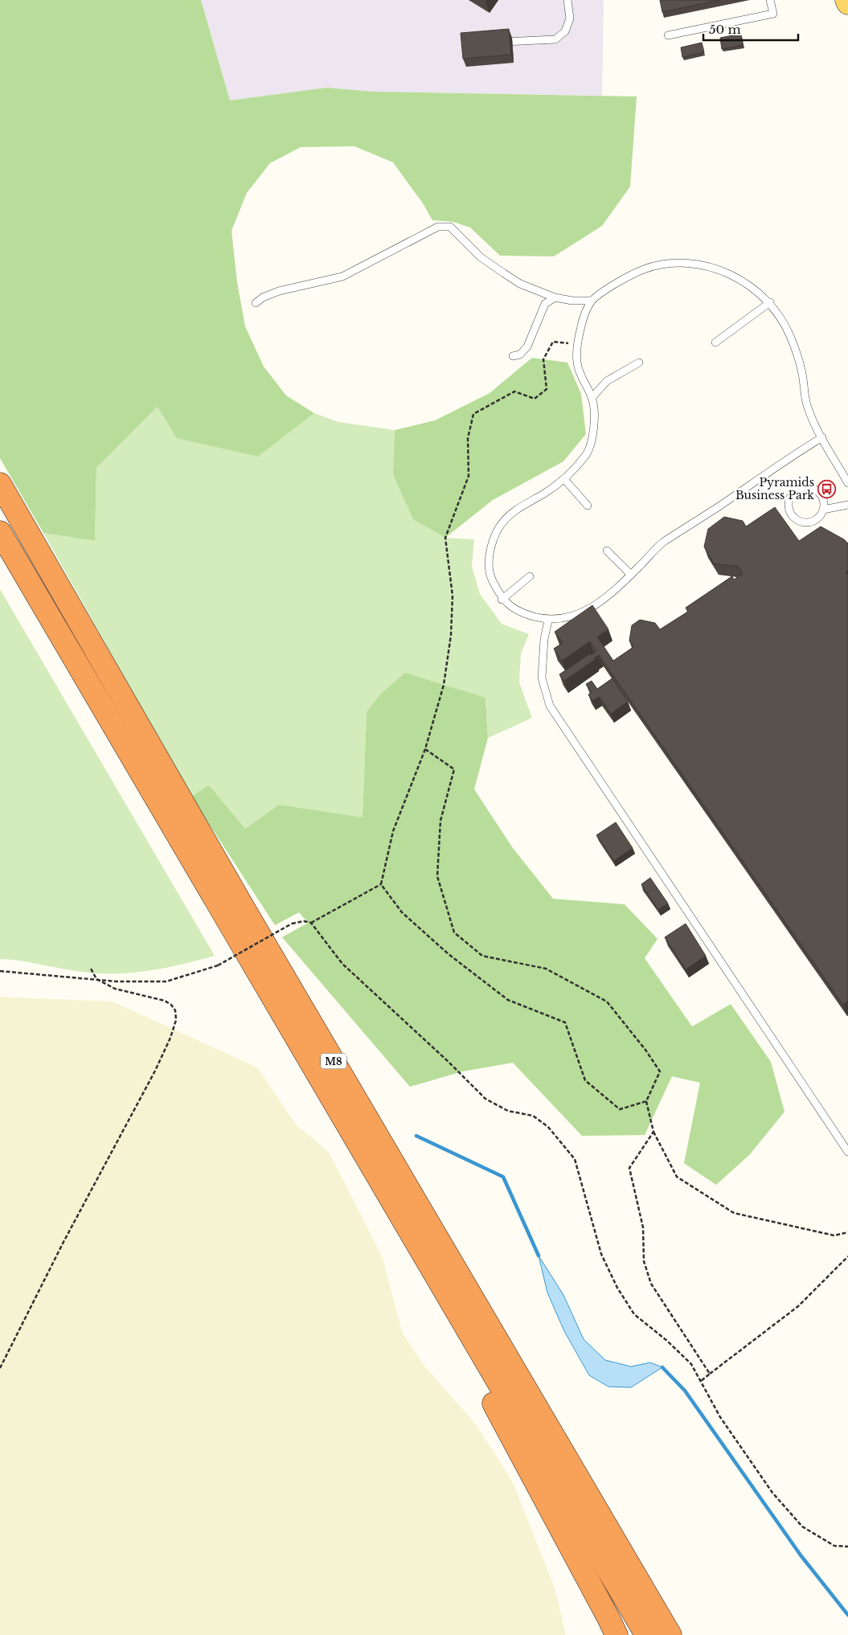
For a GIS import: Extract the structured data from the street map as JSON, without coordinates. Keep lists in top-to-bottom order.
{
  "streets": {
    "highway": ["M8"]
  },
  "places": {
    "bus stop": ["Pyramids Business Park"]
  },
  "scale_bar": "50 m"
}
